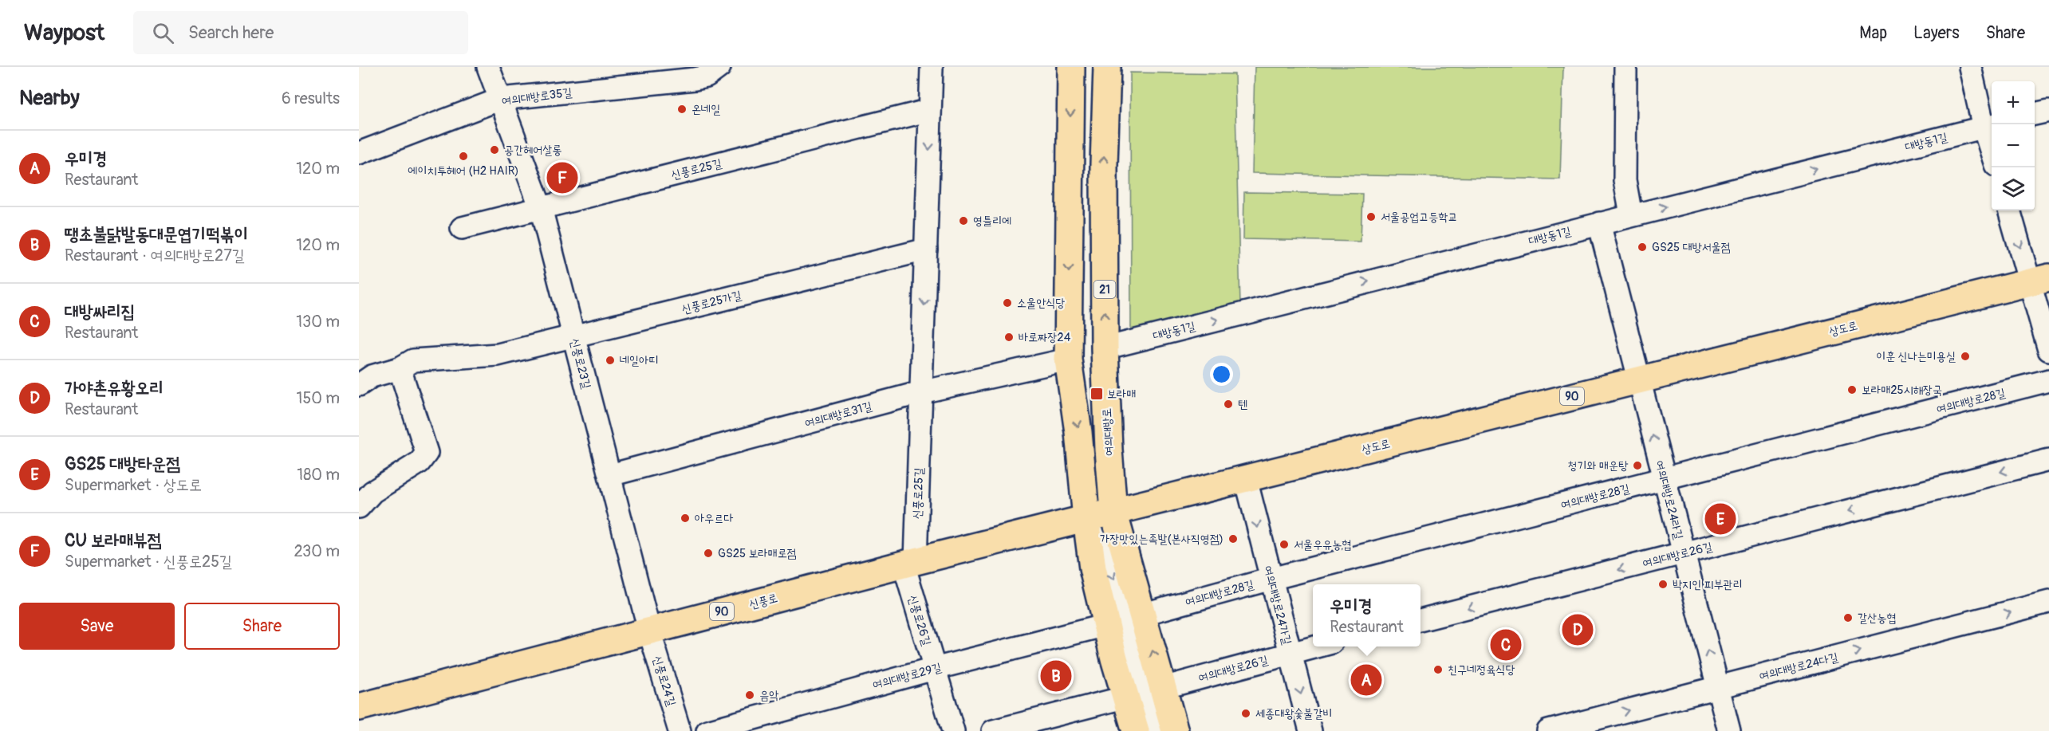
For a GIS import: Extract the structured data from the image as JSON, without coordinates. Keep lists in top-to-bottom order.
{
  "streets": {
    "main road": [
      "21",
      "상도로",
      "90",
      "여의대방로",
      "신풍로"
    ],
    "street": [
      "여의대방로35길",
      "대방동1길",
      "신풍로25길",
      "신풍로25가길",
      "신풍로23길",
      "여의대방로28길",
      "여의대방로31길",
      "여의대방로24라길",
      "여의대방로26길",
      "여의대방로24가길",
      "신풍로26길",
      "여의대방로24다길",
      "여의대방로29길",
      "신풍로24길"
    ]
  },
  "crossings": [
    ["여의대방로35길", "신풍로23길"],
    ["대방동1길", "여의대방로"],
    ["신풍로25길", "신풍로25가길"],
    ["신풍로25길", "신풍로23길"],
    ["신풍로25길", "여의대방로31길"],
    ["신풍로25길", "신풍로"],
    ["신풍로25길", "신풍로26길"],
    ["신풍로25가길", "신풍로23길"],
    ["상도로", "여의대방로"],
    ["상도로", "여의대방로24라길"],
    ["상도로", "신풍로"],
    ["상도로", "여의대방로24가길"],
    ["신풍로23길", "여의대방로31길"],
    ["신풍로23길", "신풍로"],
    ["신풍로23길", "신풍로24길"],
    ["여의대방로28길", "여의대방로"],
    ["여의대방로28길", "여의대방로24라길"],
    ["여의대방로28길", "여의대방로24가길"],
    ["여의대방로", "여의대방로26길"],
    ["여의대방로", "신풍로"],
    ["여의대방로24라길", "여의대방로26길"],
    ["여의대방로24라길", "여의대방로24다길"],
    ["여의대방로26길", "여의대방로24가길"],
    ["신풍로", "신풍로26길"],
    ["신풍로", "신풍로24길"],
    ["신풍로26길", "여의대방로29길"]
  ],
  "one_way": [
    "대방동1길",
    "여의대방로24라길",
    "여의대방로26길",
    "여의대방로24다길"
  ],
  "places": {
    "other": [
      "온네일",
      "공간헤어살롱",
      "에이치투헤어 (H2 HAIR)",
      "서울공업고등학교",
      "영틀리에",
      "GS25 대방서울점",
      "소울안식당",
      "바로짜장24",
      "이훈 신나는미용실",
      "네일아띠",
      "보라매25시해장국",
      "텐",
      "청기와 매운탕",
      "아우르다",
      "가장맛있는족발(본사직영점)",
      "서울우유농협",
      "GS25 보라매로점",
      "박지인 피부관리",
      "갈산농협",
      "친구네정육식당",
      "음악",
      "세종대왕숯불갈비"
    ],
    "transit": ["보라매"]
  },
  "page": {
    "header": "Waypost",
    "search": "Search here",
    "nav": ["Map", "Layers", "Share"],
    "heading": ["Nearby", "6 results"],
    "map_buttons": ["+", "−"],
    "list": [
      {
        "mark": "A",
        "name": "우미경",
        "note": "Restaurant",
        "value": "120 m"
      },
      {
        "mark": "B",
        "name": "땡초불닭발동대문엽기떡볶이",
        "note": "Restaurant · 여의대방로27길",
        "value": "120 m"
      },
      {
        "mark": "C",
        "name": "대방싸리집",
        "note": "Restaurant",
        "value": "130 m"
      },
      {
        "mark": "D",
        "name": "가야촌유황오리",
        "note": "Restaurant",
        "value": "150 m"
      },
      {
        "mark": "E",
        "name": "GS25 대방타운점",
        "note": "Supermarket · 상도로",
        "value": "180 m"
      },
      {
        "mark": "F",
        "name": "CU 보라매뷰점",
        "note": "Supermarket · 신풍로25길",
        "value": "230 m"
      }
    ],
    "pins": [
      "F",
      "E",
      "D",
      "C",
      "B",
      "A"
    ],
    "popup": ["우미경", "Restaurant"],
    "buttons": ["Save", "Share"]
  }
}
